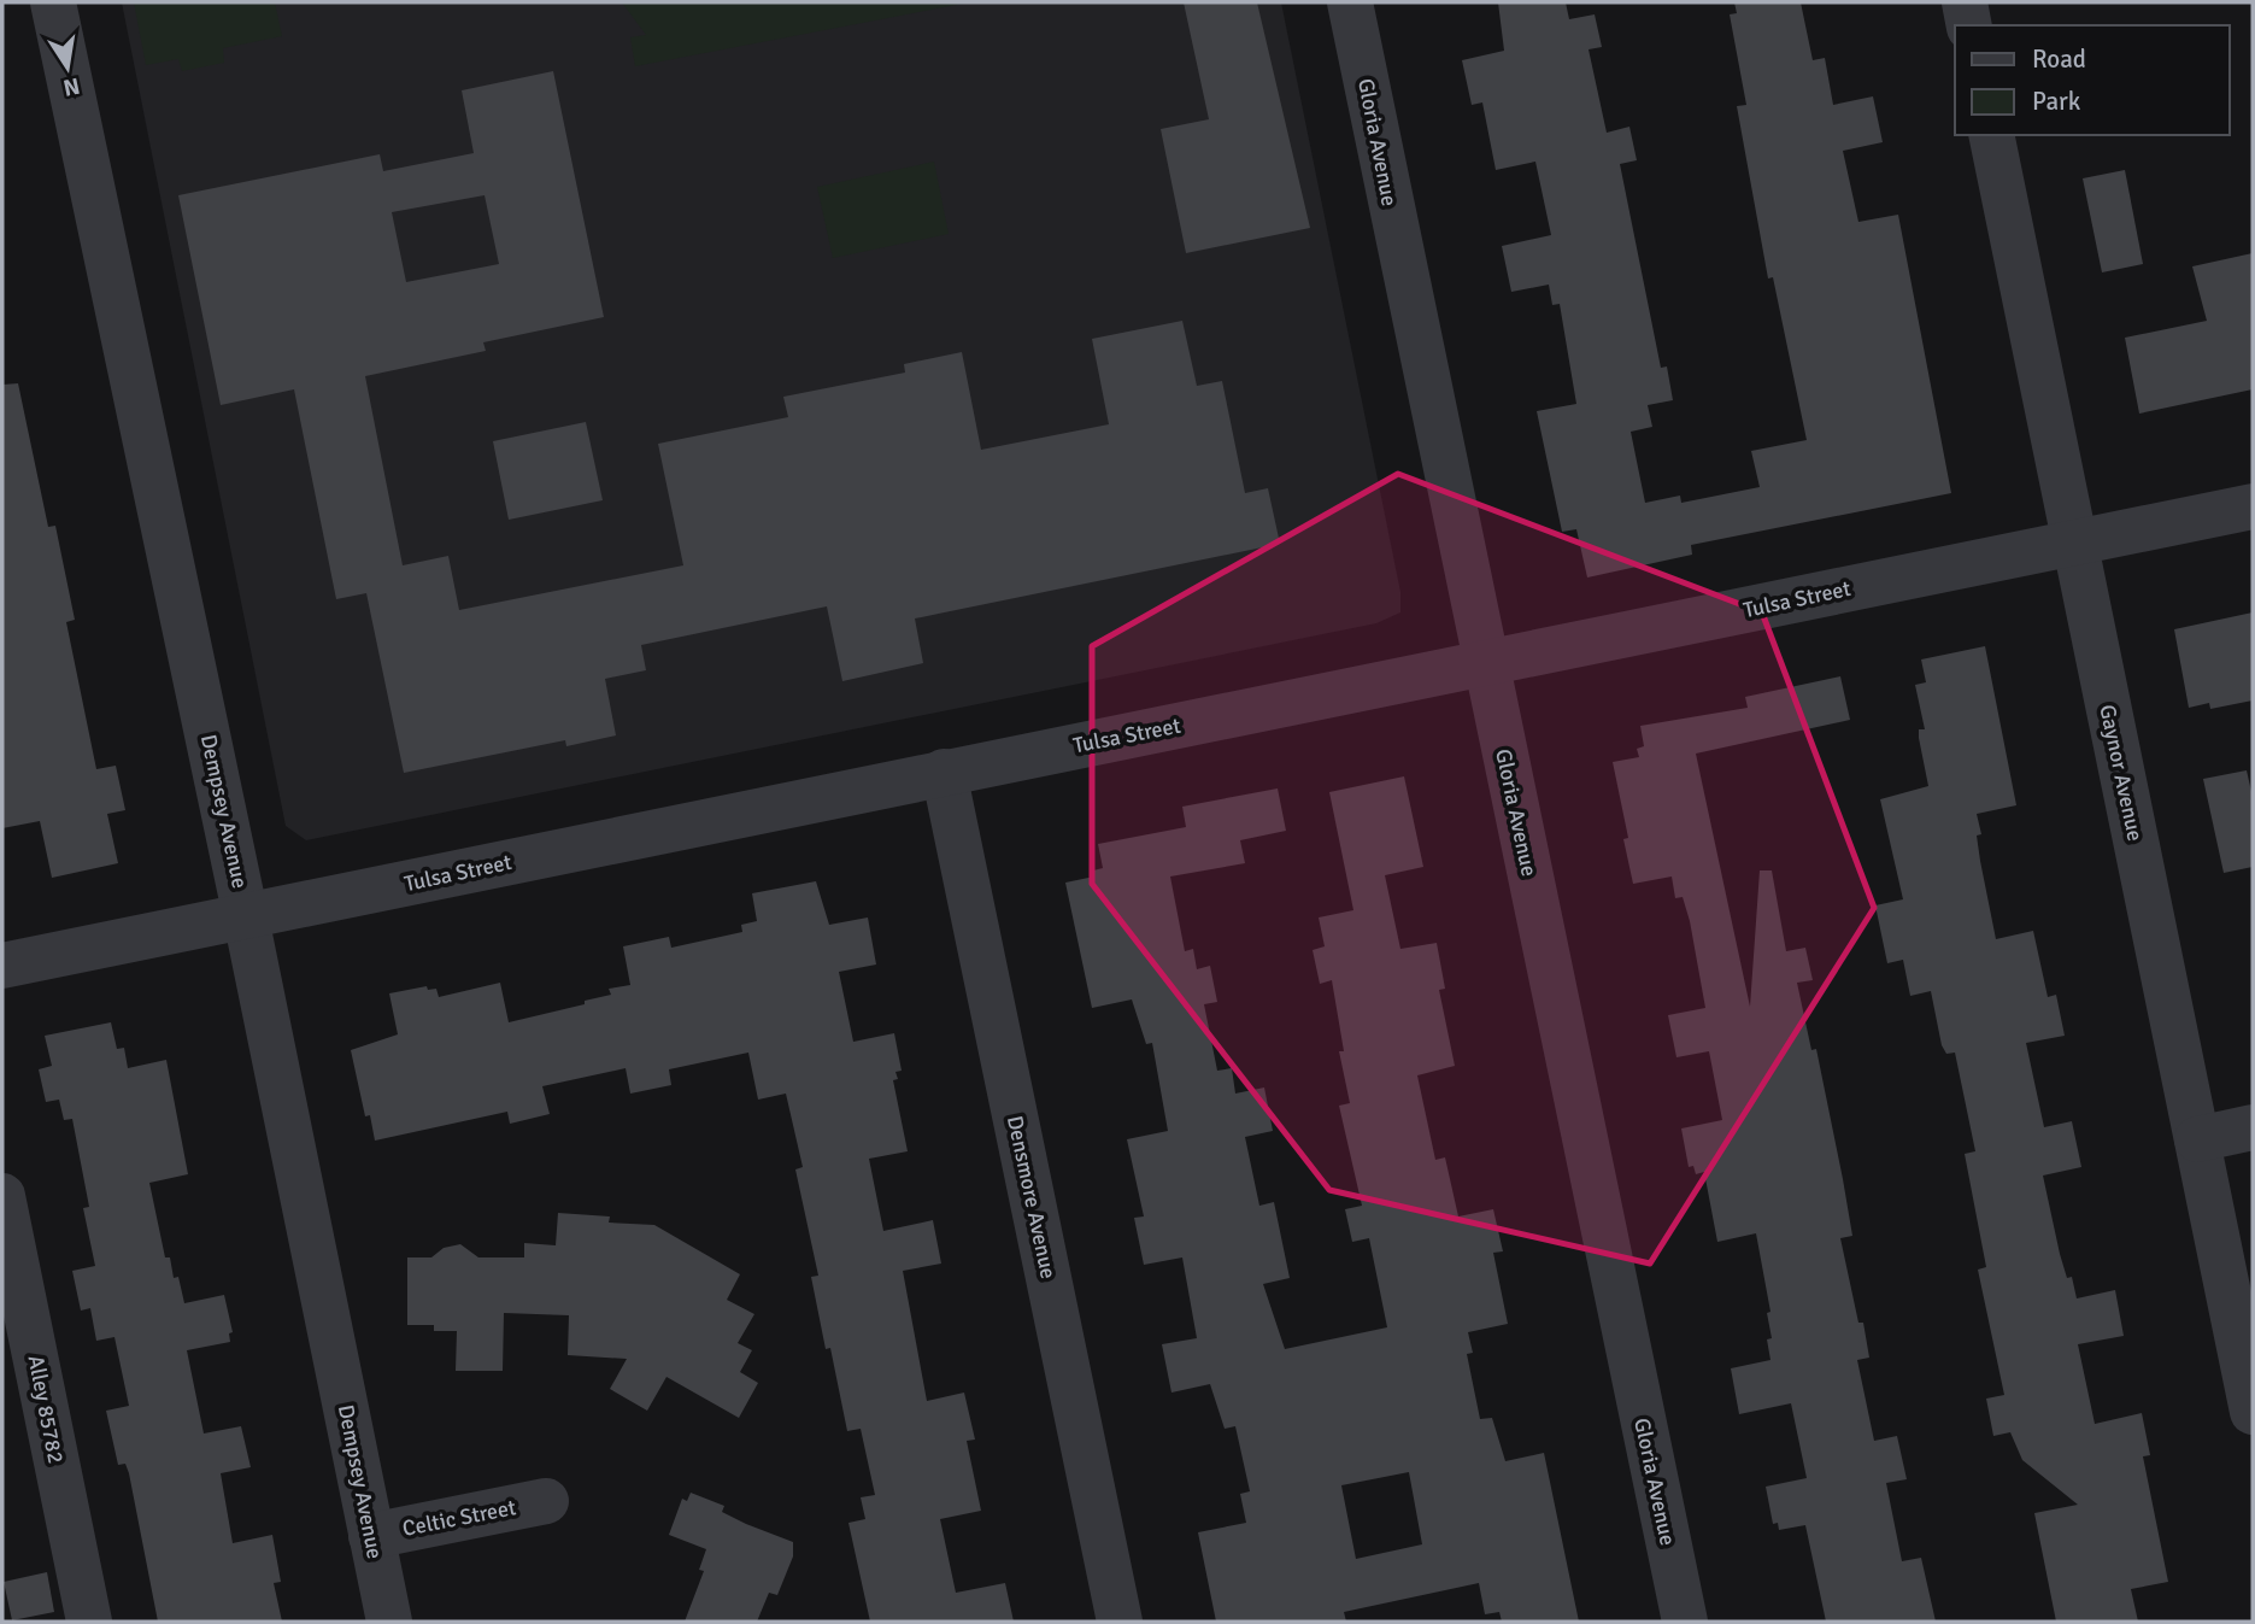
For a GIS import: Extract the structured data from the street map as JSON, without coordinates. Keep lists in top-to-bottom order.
{
  "streets": {
    "street": [
      "Gloria Avenue",
      "Tulsa Street",
      "Gaynor Avenue",
      "Dempsey Avenue",
      "Densmore Avenue",
      "Alley 85782",
      "Celtic Street"
    ]
  },
  "crossings": [
    ["Gloria Avenue", "Tulsa Street"],
    ["Tulsa Street", "Gaynor Avenue"],
    ["Tulsa Street", "Dempsey Avenue"],
    ["Tulsa Street", "Densmore Avenue"],
    ["Dempsey Avenue", "Celtic Street"]
  ],
  "legend": ["Road", "Park"],
  "north": "bottom"
}
